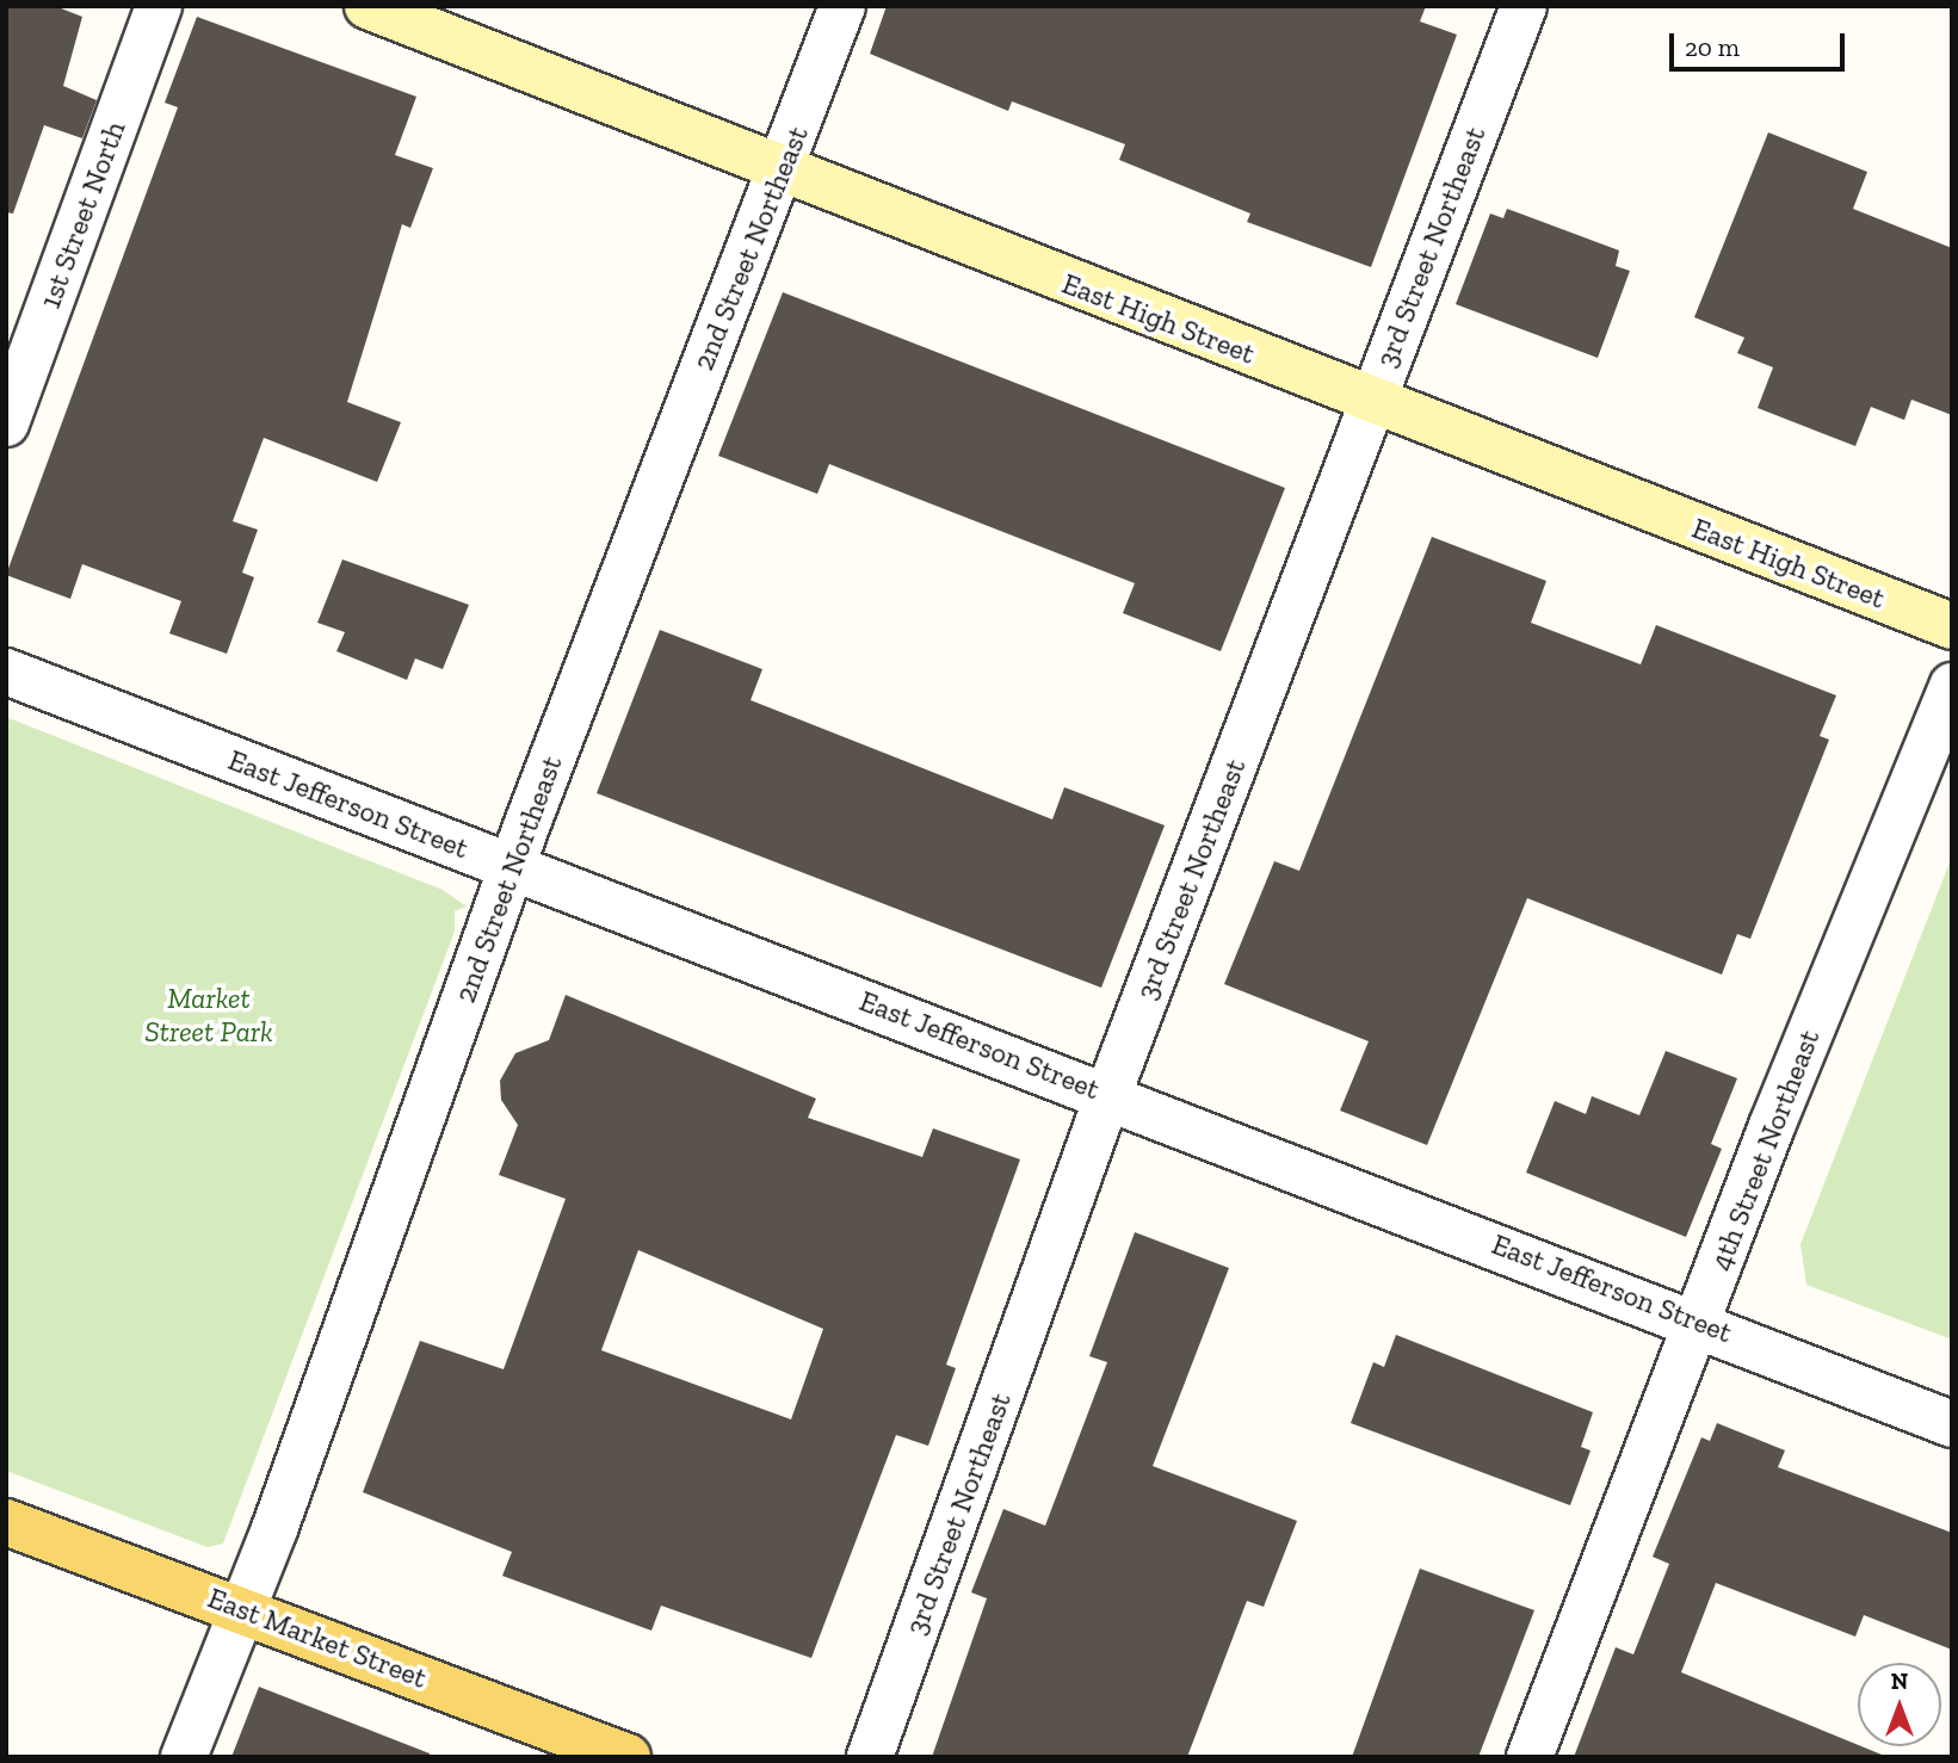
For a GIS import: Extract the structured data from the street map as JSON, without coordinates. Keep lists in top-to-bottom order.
{
  "streets": {
    "main road": ["East High Street", "East Market Street"],
    "street": [
      "1st Street North",
      "3rd Street Northeast",
      "2nd Street Northeast",
      "East Jefferson Street",
      "4th Street Northeast"
    ]
  },
  "crossings": [
    ["3rd Street Northeast", "East High Street"],
    ["3rd Street Northeast", "East Jefferson Street"],
    ["2nd Street Northeast", "East High Street"],
    ["2nd Street Northeast", "East Jefferson Street"],
    ["2nd Street Northeast", "East Market Street"],
    ["East Jefferson Street", "4th Street Northeast"]
  ],
  "parks": ["Market Street Park"],
  "scale_bar": "20 m",
  "north": "top"
}
